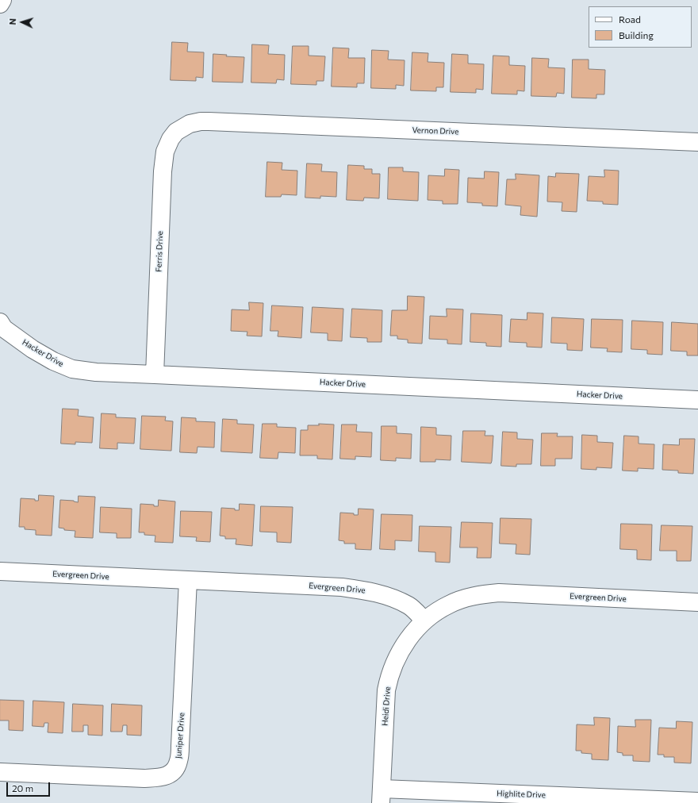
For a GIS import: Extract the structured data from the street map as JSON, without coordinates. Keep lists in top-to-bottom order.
{
  "streets": {
    "street": [
      "Vernon Drive",
      "Ferris Drive",
      "Hacker Drive",
      "Evergreen Drive",
      "Heidi Drive",
      "Juniper Drive",
      "Highlite Drive"
    ]
  },
  "crossings": [
    ["Vernon Drive", "Ferris Drive"],
    ["Ferris Drive", "Hacker Drive"],
    ["Evergreen Drive", "Heidi Drive"],
    ["Evergreen Drive", "Juniper Drive"],
    ["Heidi Drive", "Highlite Drive"]
  ],
  "legend": ["Road", "Building"],
  "scale_bar": "20 m",
  "north": "left"
}
